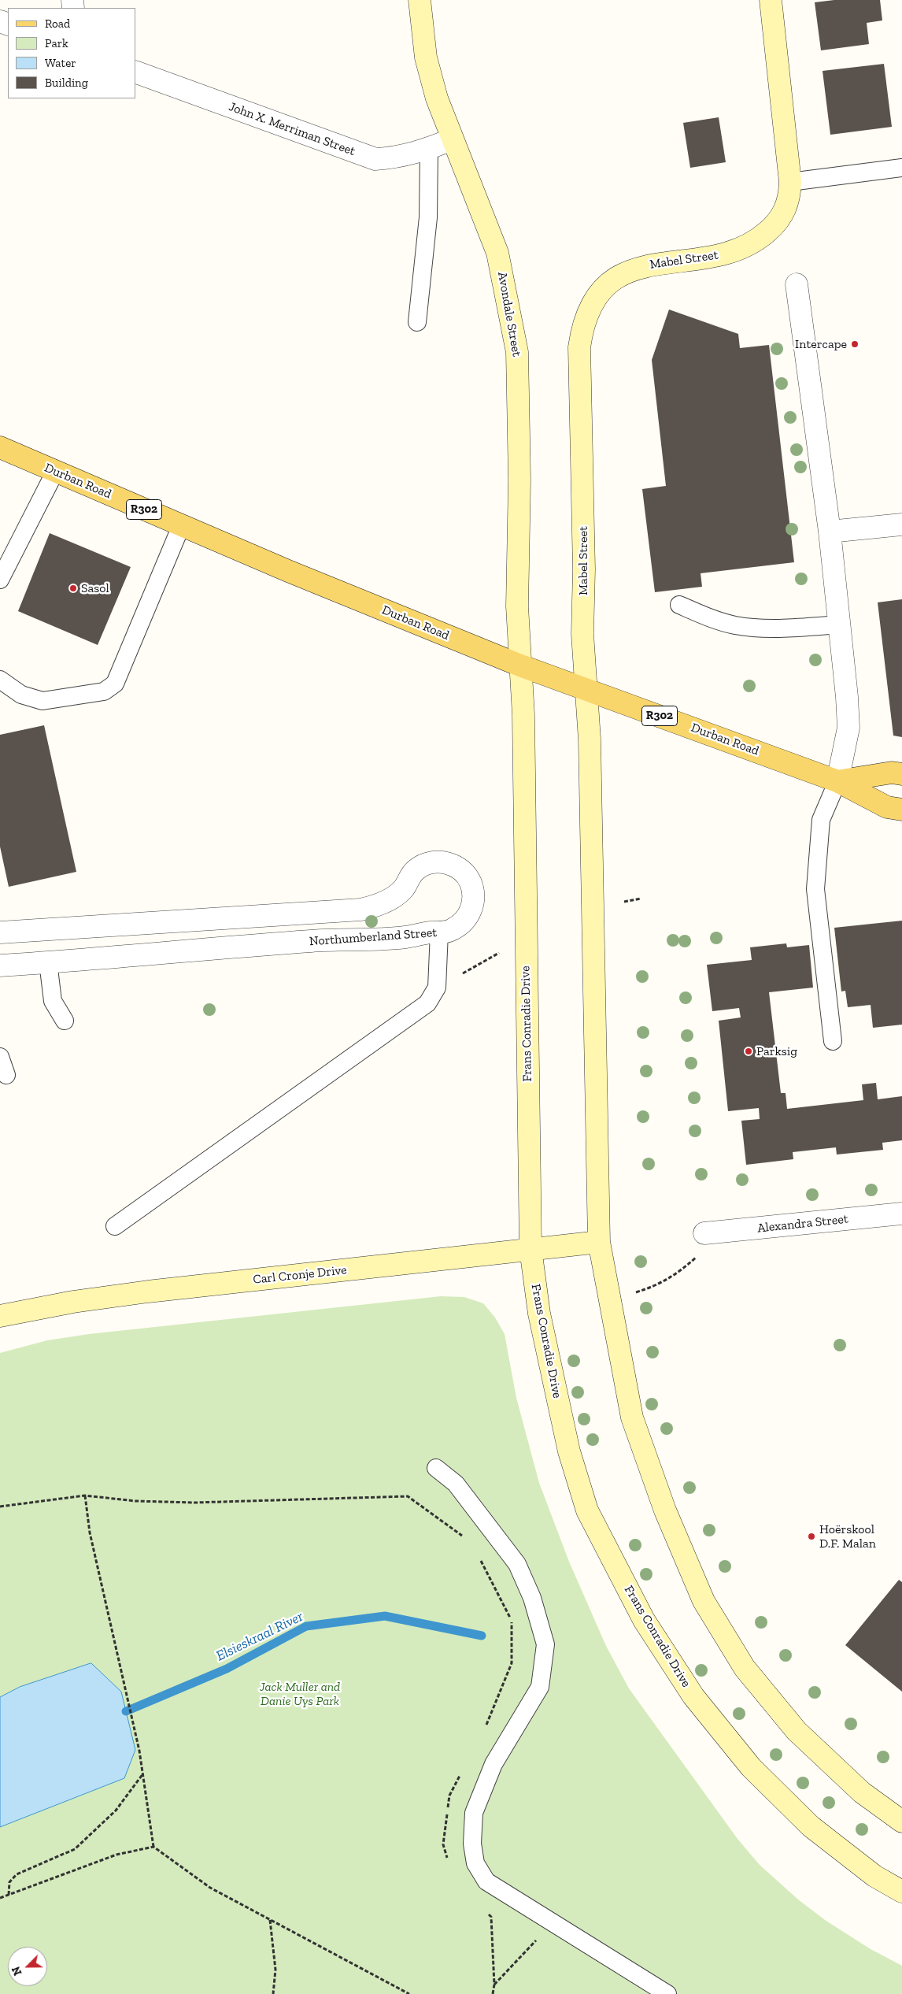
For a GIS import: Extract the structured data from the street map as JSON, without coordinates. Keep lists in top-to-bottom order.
{
  "streets": {
    "main road": [
      "Mabel Street",
      "Avondale Street",
      "Durban Road",
      "R302",
      "Frans Conradie Drive",
      "Carl Cronje Drive"
    ],
    "street": ["John X. Merriman Street", "Northumberland Street", "Alexandra Street"]
  },
  "crossings": [
    ["John X. Merriman Street", "Avondale Street"],
    ["Mabel Street", "Durban Road"],
    ["Avondale Street", "Durban Road"],
    ["Avondale Street", "Frans Conradie Drive"],
    ["Durban Road", "Frans Conradie Drive"],
    ["Frans Conradie Drive", "Carl Cronje Drive"]
  ],
  "water": ["Elsieskraal River"],
  "parks": ["Jack Muller and Danie Uys Park"],
  "places": [
    "Intercape",
    "Sasol",
    "Parksig",
    "Hoërskool D.F. Malan"
  ],
  "legend": [
    "Road",
    "Park",
    "Water",
    "Building"
  ],
  "north": "bottom left"
}
